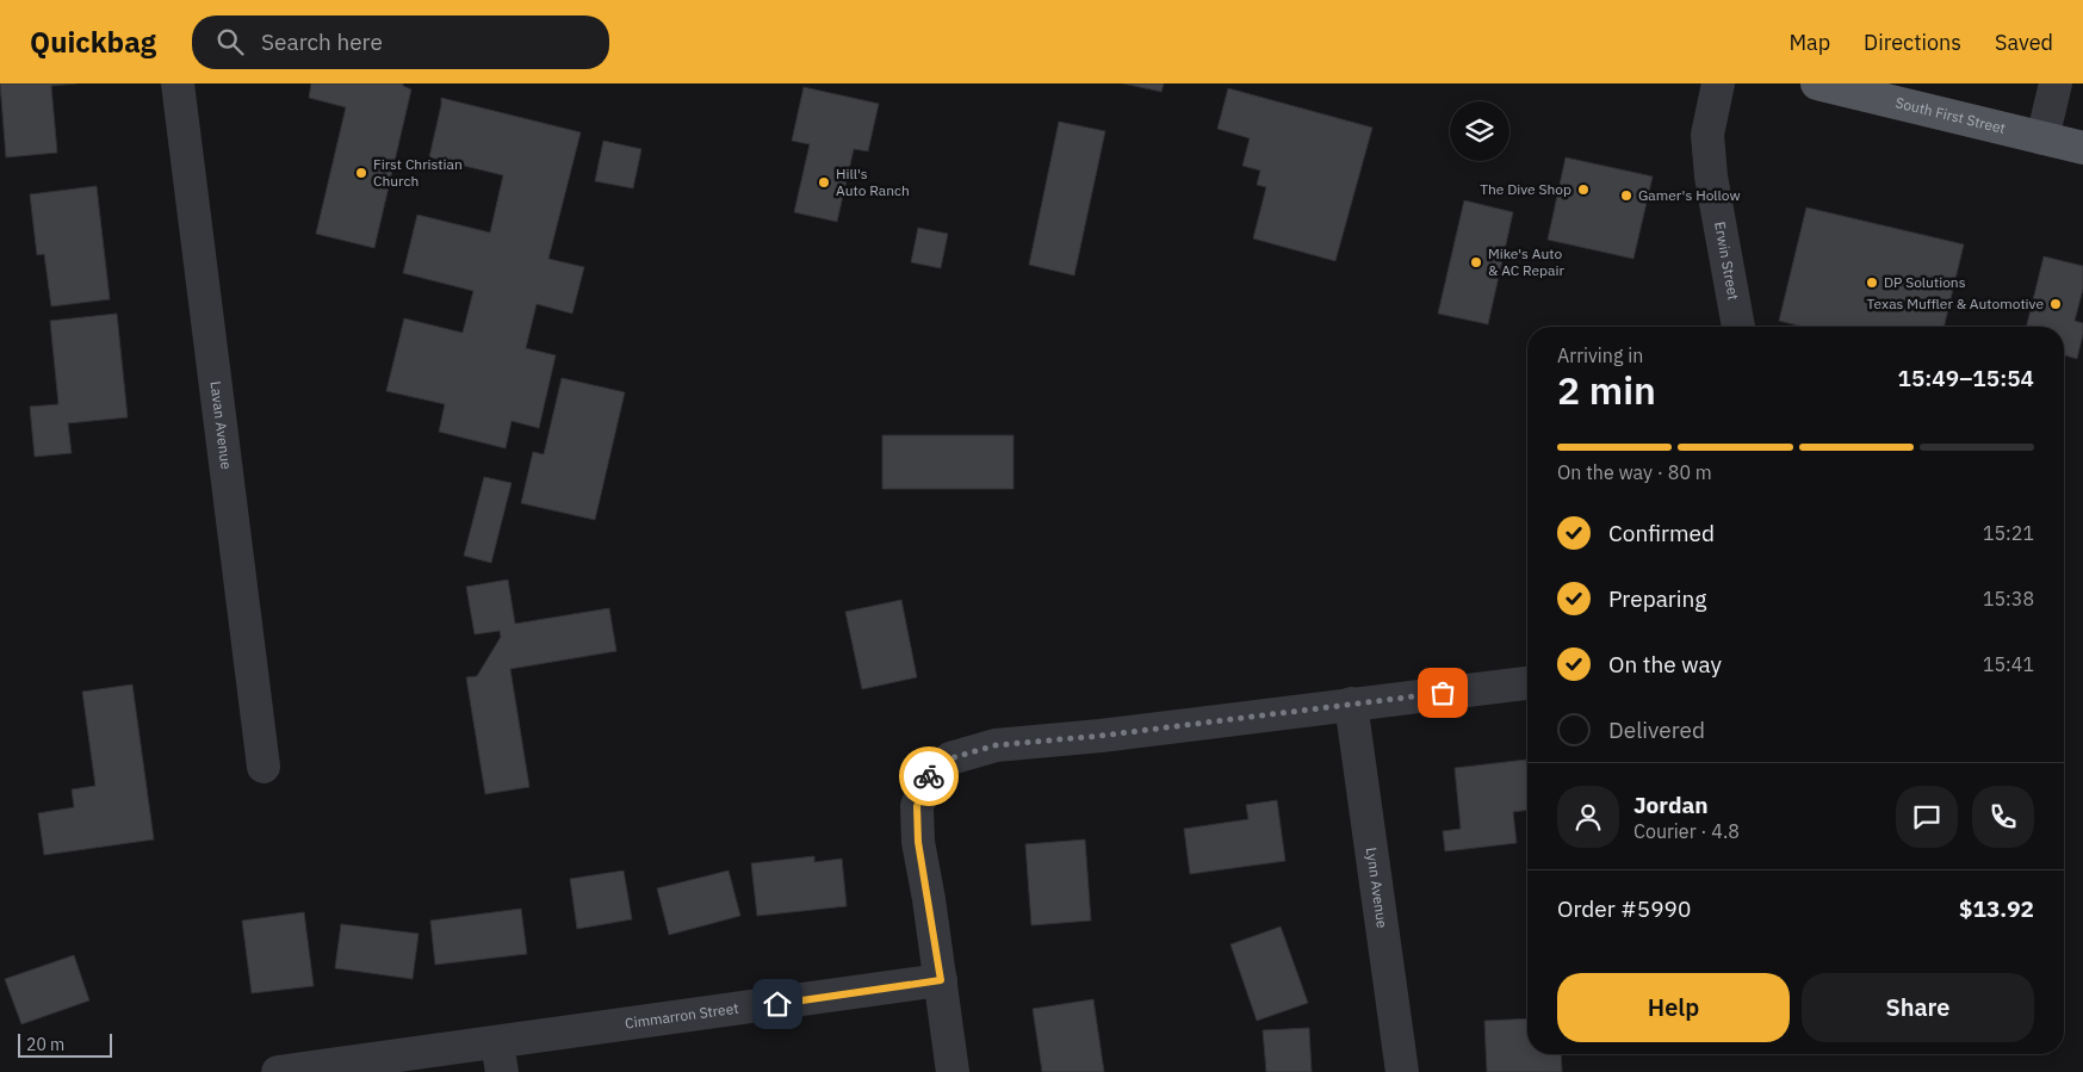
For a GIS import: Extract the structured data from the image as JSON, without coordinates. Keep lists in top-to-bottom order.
{
  "streets": {
    "main road": ["South First Street"],
    "street": [
      "Erwin Street",
      "Lavan Avenue",
      "Lynn Avenue",
      "Cimmarron Street"
    ]
  },
  "places": [
    "First Christian Church",
    "Hill's Auto Ranch",
    "The Dive Shop",
    "Gamer's Hollow",
    "Mike's Auto & AC Repair",
    "DP Solutions",
    "Texas Muffler & Automotive"
  ],
  "scale_bar": "20 m",
  "page": {
    "header": "Quickbag",
    "search": "Search here",
    "nav": ["Map", "Directions", "Saved"],
    "heading": ["2 min", "Arriving in", "15:49–15:54"],
    "panel": [
      "Jordan",
      "Courier · 4.8",
      "Order #5990",
      "$13.92"
    ],
    "bar": "On the way · 80 m",
    "list": [
      ["Confirmed", "15:21"],
      ["Preparing", "15:38"],
      ["On the way", "15:41"],
      "Delivered"
    ],
    "buttons": ["Help", "Share"],
    "scale": "20 m"
  }
}
